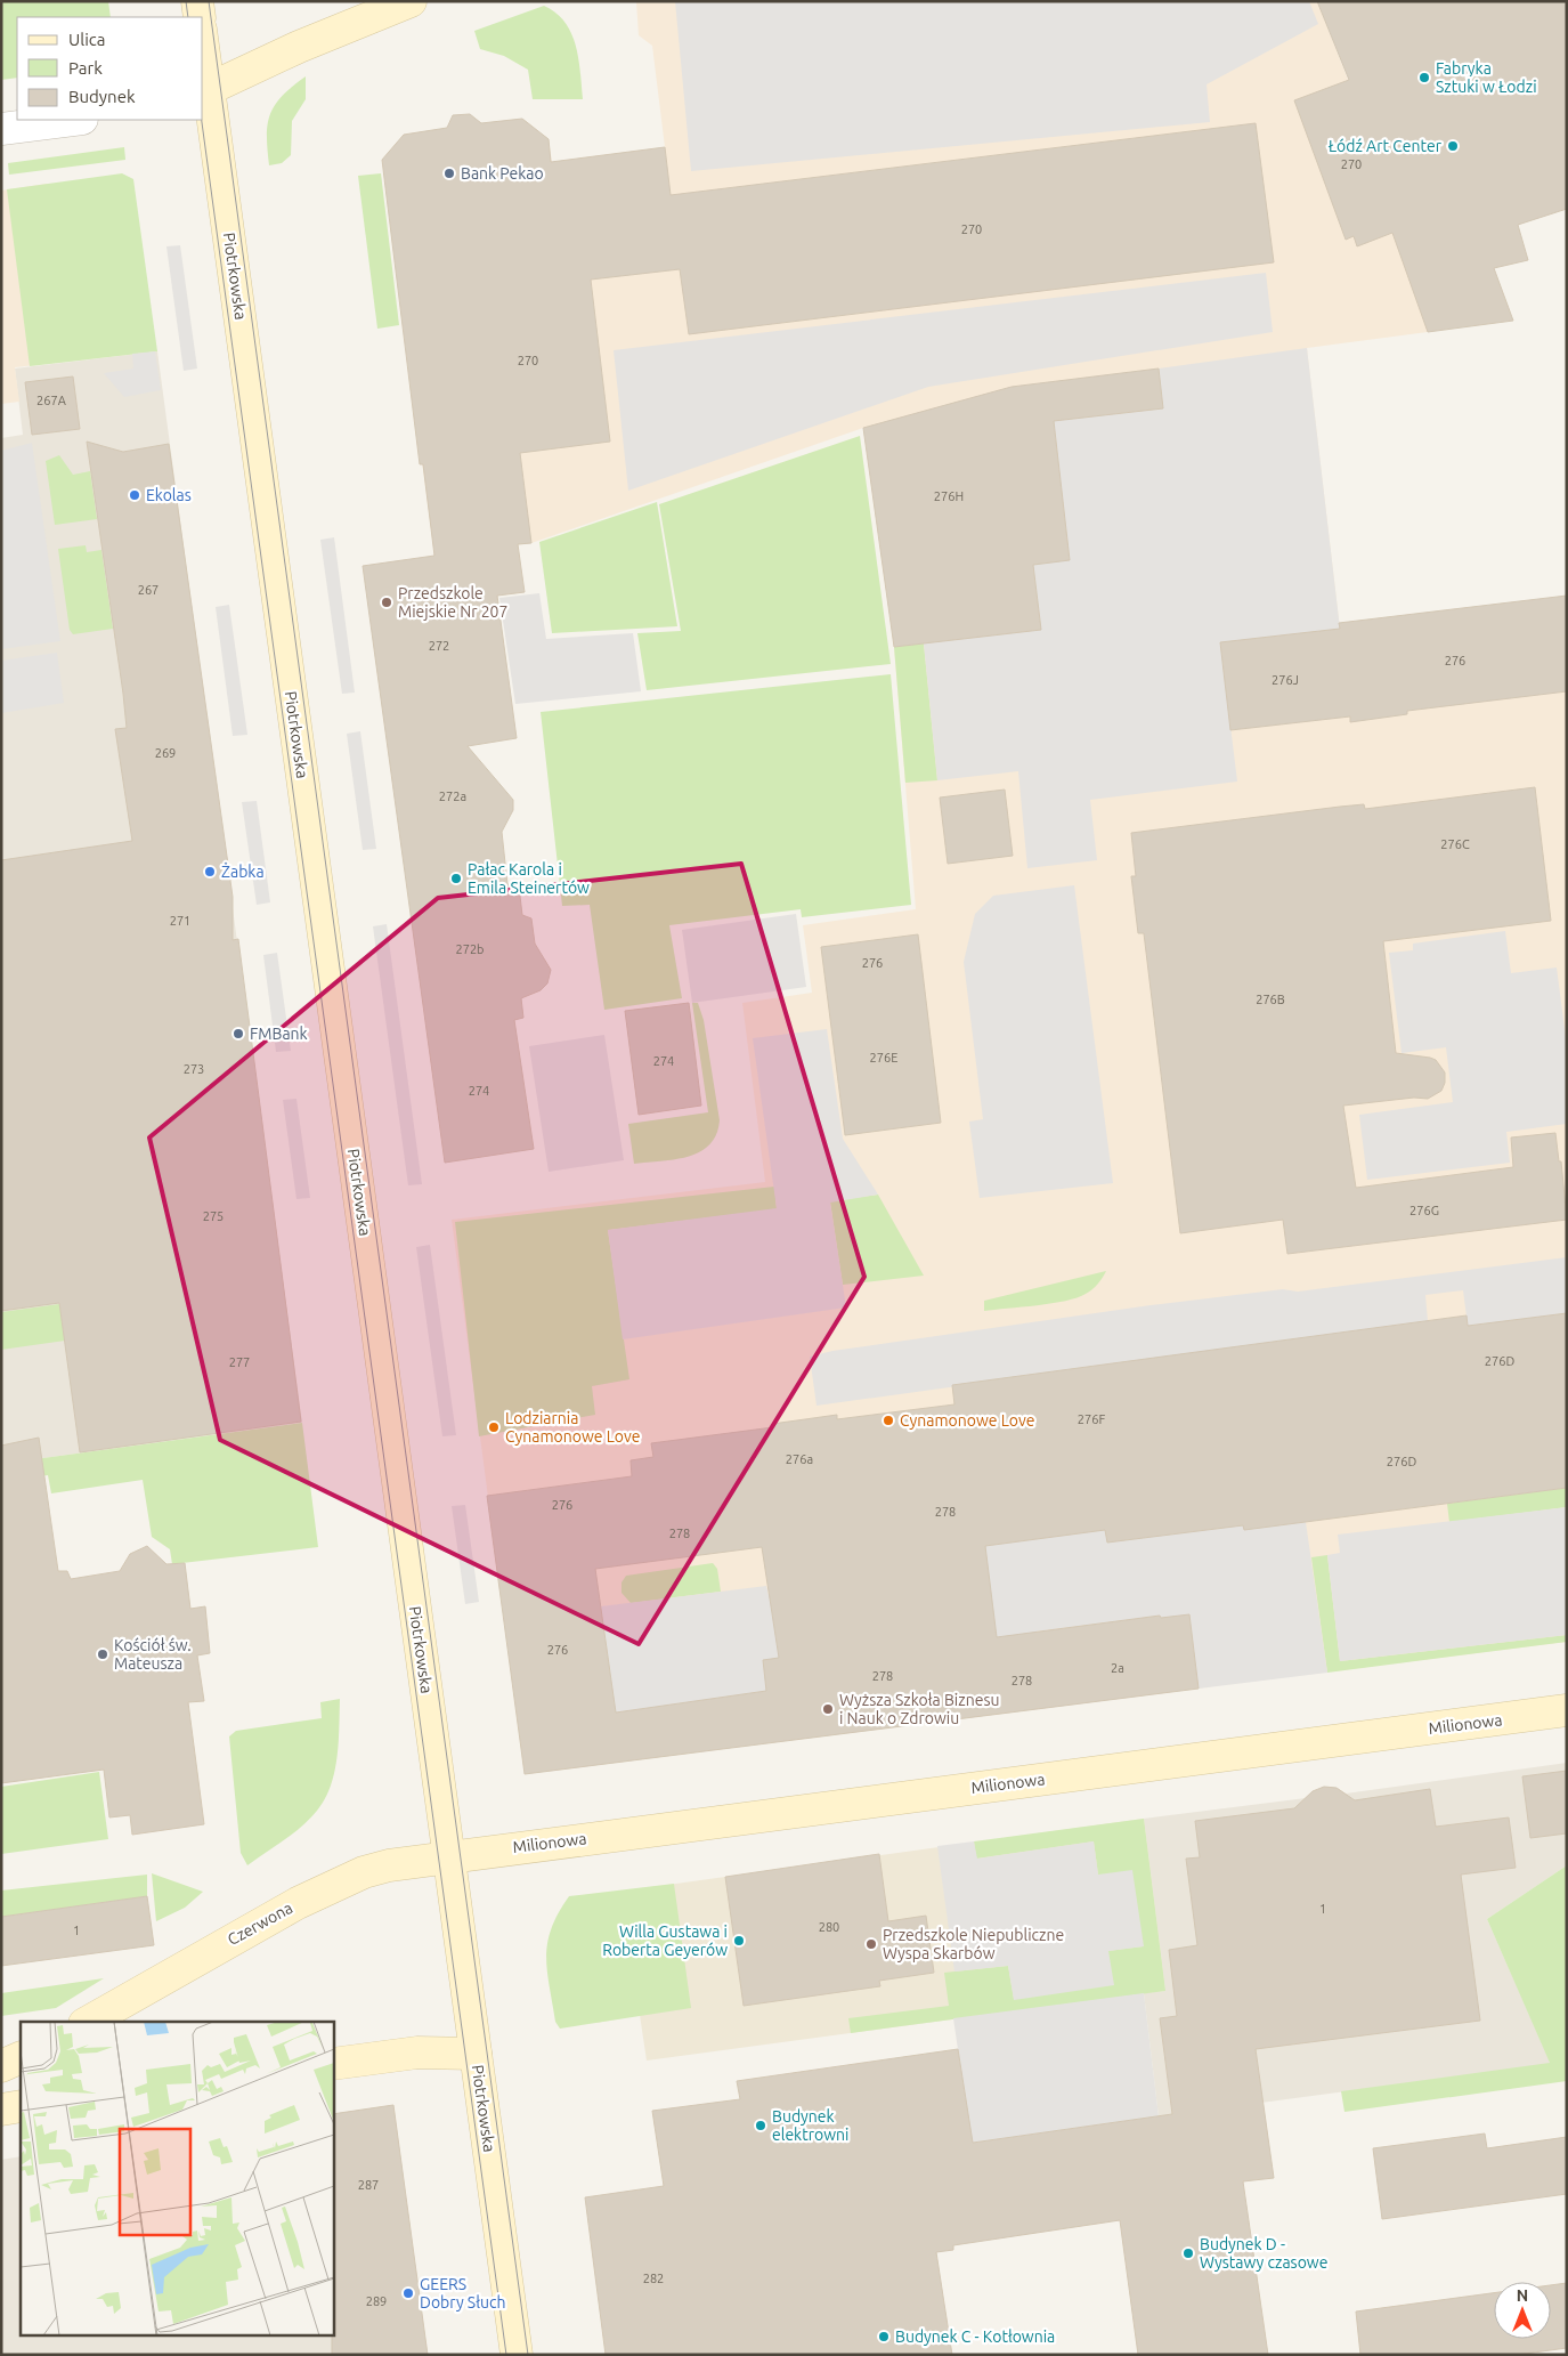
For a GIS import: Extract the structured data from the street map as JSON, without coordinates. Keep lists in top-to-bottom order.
{
  "streets": {
    "street": ["Piotrkowska", "Milionowa", "Czerwona"]
  },
  "crossings": [
    ["Piotrkowska", "Milionowa"],
    ["Piotrkowska", "Czerwona"],
    ["Milionowa", "Czerwona"]
  ],
  "places": [
    "Fabryka Sztuki w Łodzi",
    "Łódź Art Center",
    "Bank Pekao",
    "Ekolas",
    "Przedszkole Miejskie Nr 207",
    "Żabka",
    "Pałac Karola i Emila Steinertów",
    "FMBank",
    "Cynamonowe Love",
    "Lodziarnia Cynamonowe Love",
    "Kościół św. Mateusza",
    "Wyższa Szkoła Biznesu i Nauk o Zdrowiu",
    "Willa Gustawa i Roberta Geyerów",
    "Przedszkole Niepubliczne Wyspa Skarbów",
    "Budynek elektrowni",
    "Budynek D - Wystawy czasowe",
    "GEERS Dobry Słuch",
    "Budynek C - Kotłownia"
  ],
  "house_numbers": [
    "270",
    "270",
    "270",
    "267A",
    "276H",
    "267",
    "272",
    "276",
    "276J",
    "269",
    "272a",
    "276C",
    "271",
    "272b",
    "276",
    "276B",
    "276E",
    "274",
    "273",
    "274",
    "276G",
    "275",
    "276D",
    "277",
    "276F",
    "276a",
    "276D",
    "276",
    "278",
    "278",
    "276",
    "2a",
    "278",
    "278",
    "1",
    "280",
    "1",
    "287",
    "282",
    "289"
  ],
  "legend": ["Ulica", "Park", "Budynek"],
  "north": "top"
}
